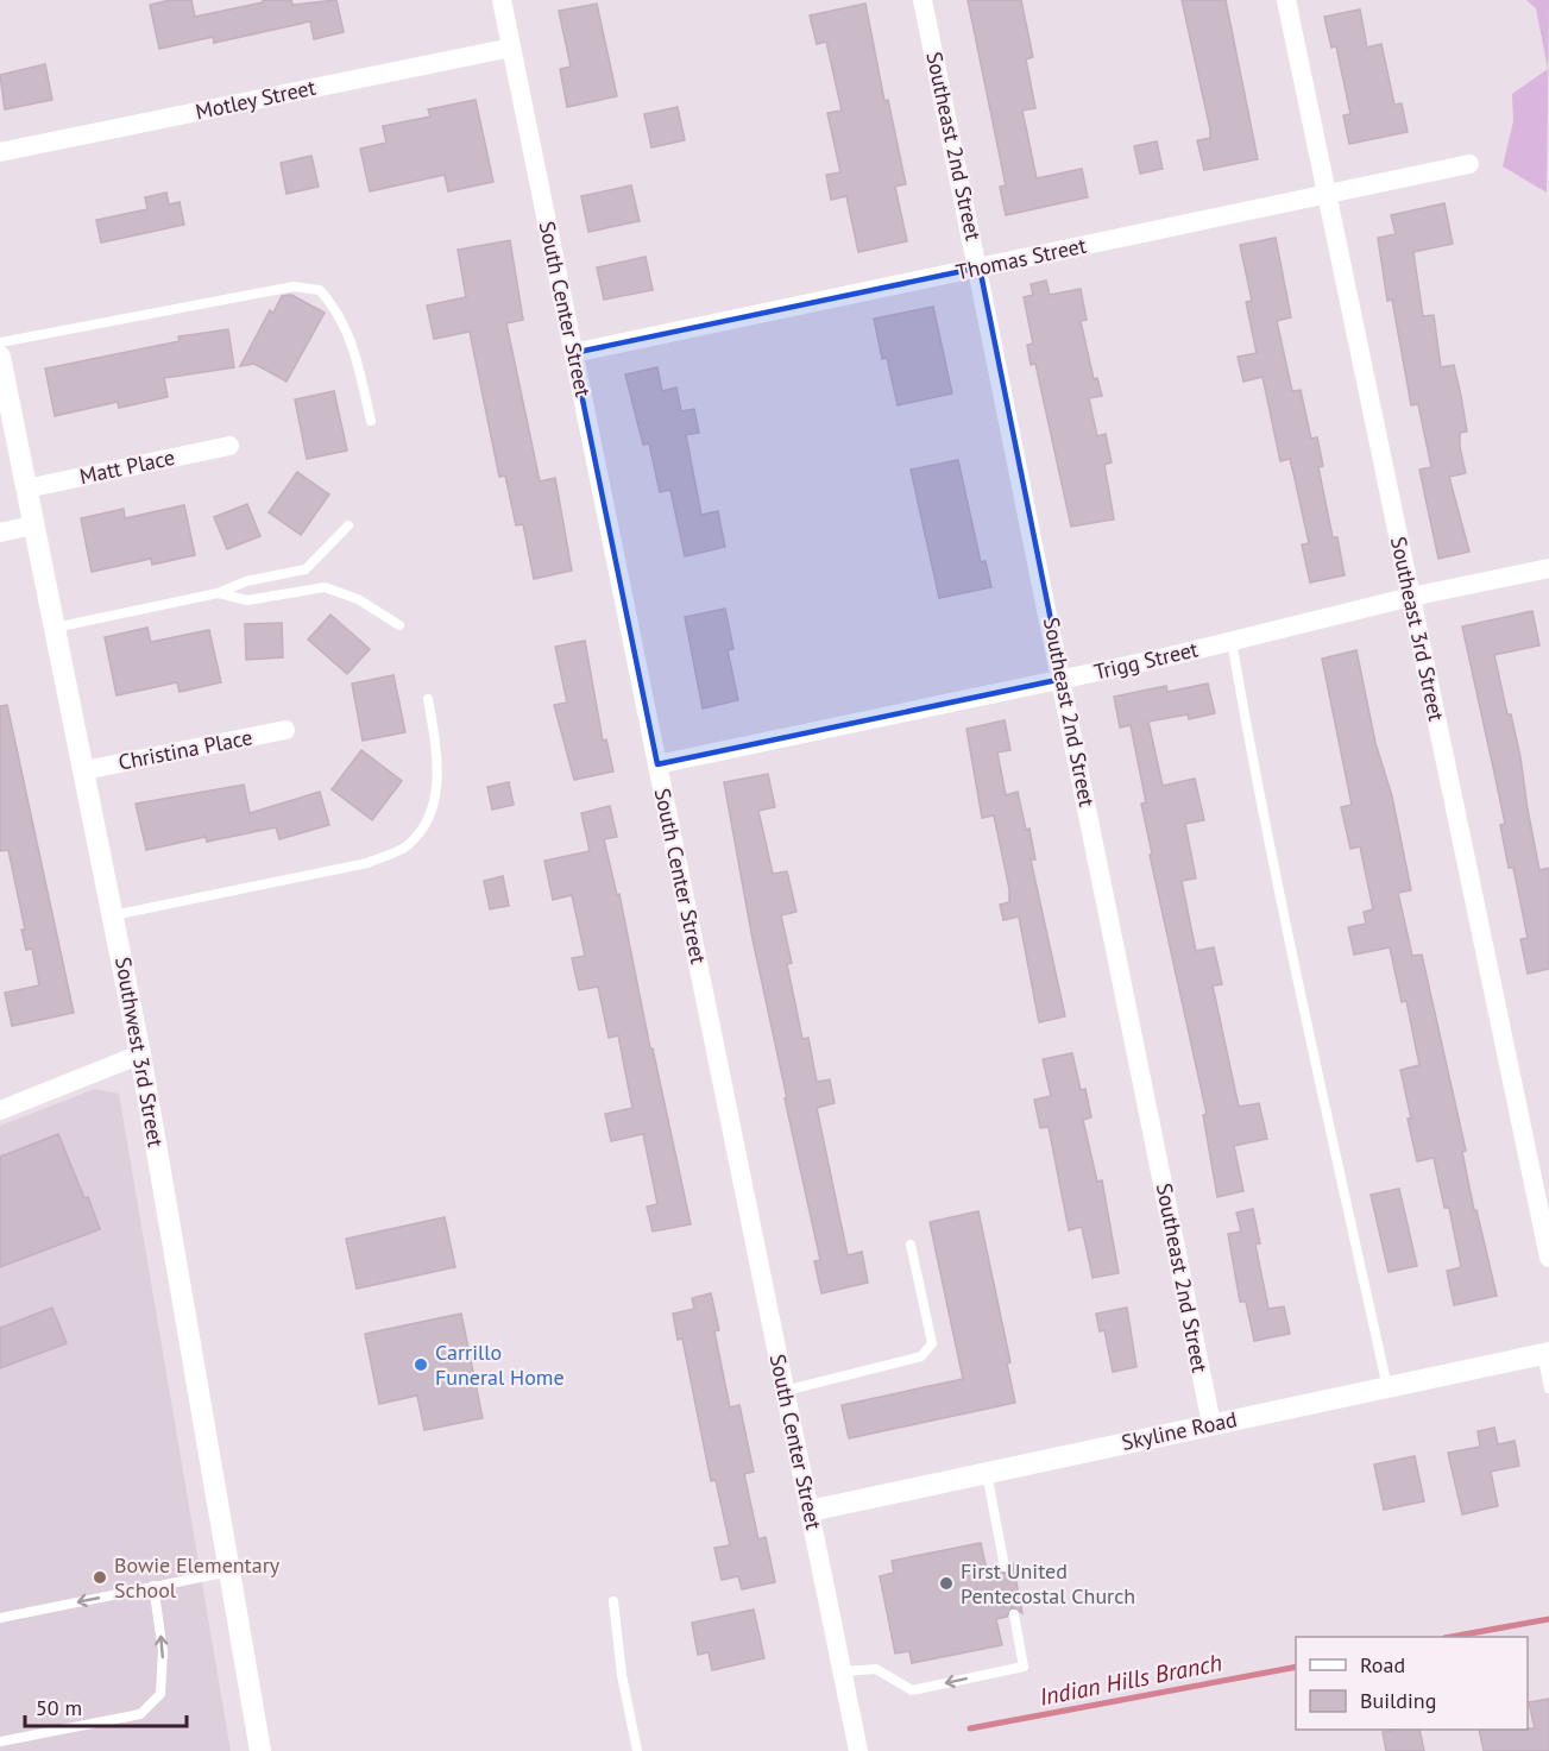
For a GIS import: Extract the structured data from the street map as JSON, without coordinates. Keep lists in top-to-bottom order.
{
  "streets": {
    "street": [
      "Motley Street",
      "Southeast 2nd Street",
      "Thomas Street",
      "South Center Street",
      "Matt Place",
      "Southeast 3rd Street",
      "Trigg Street",
      "Christina Place",
      "Southwest 3rd Street",
      "Skyline Road"
    ]
  },
  "crossings": [
    ["Motley Street", "South Center Street"],
    ["Southeast 2nd Street", "Thomas Street"],
    ["Southeast 2nd Street", "Trigg Street"],
    ["Southeast 2nd Street", "Skyline Road"],
    ["Thomas Street", "South Center Street"],
    ["Thomas Street", "Southeast 3rd Street"],
    ["South Center Street", "Trigg Street"],
    ["South Center Street", "Skyline Road"],
    ["Matt Place", "Southwest 3rd Street"],
    ["Southeast 3rd Street", "Trigg Street"],
    ["Christina Place", "Southwest 3rd Street"]
  ],
  "water": ["Indian Hills Branch"],
  "places": ["Carrillo Funeral Home", "Bowie Elementary School", "First United Pentecostal Church"],
  "legend": ["Road", "Building"],
  "scale_bar": "50 m"
}
